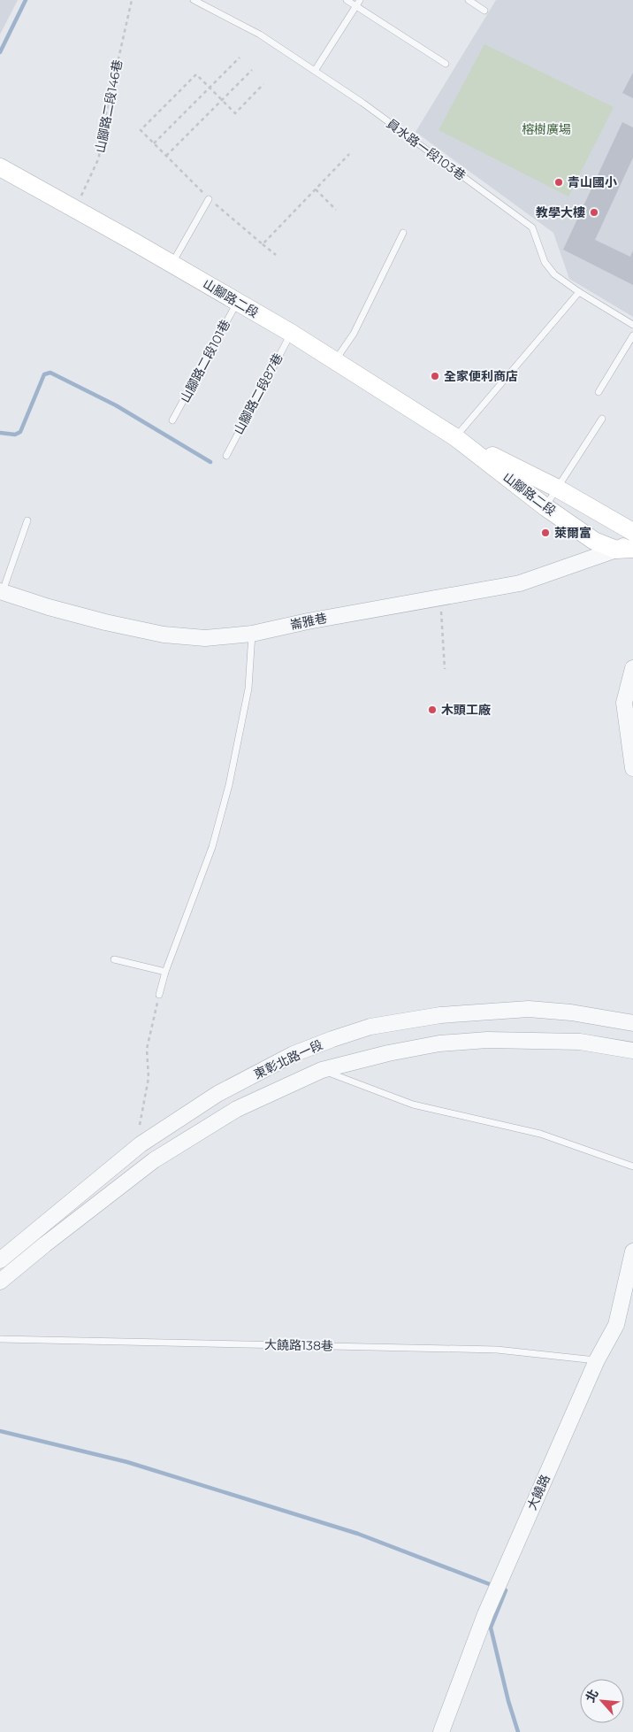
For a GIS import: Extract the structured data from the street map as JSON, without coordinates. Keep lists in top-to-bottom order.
{
  "streets": {
    "main road": ["山腳路二段"],
    "street": ["崙雅巷", "東彰北路一段", "大饒路"],
    "lane": [
      "員水路一段103巷",
      "山腳路二段101巷",
      "山腳路二段87巷",
      "大饒路138巷"
    ],
    "path": ["山腳路二段146巷"]
  },
  "crossings": [
    ["山腳路二段146巷", "山腳路二段"],
    ["山腳路二段", "山腳路二段101巷"],
    ["山腳路二段", "山腳路二段87巷"],
    ["山腳路二段", "崙雅巷"],
    ["大饒路138巷", "大饒路"]
  ],
  "parks": ["榕樹廣場"],
  "places": [
    "青山國小",
    "教學大樓",
    "全家便利商店",
    "萊爾富",
    "木頭工廠"
  ],
  "north": "top left"
}
